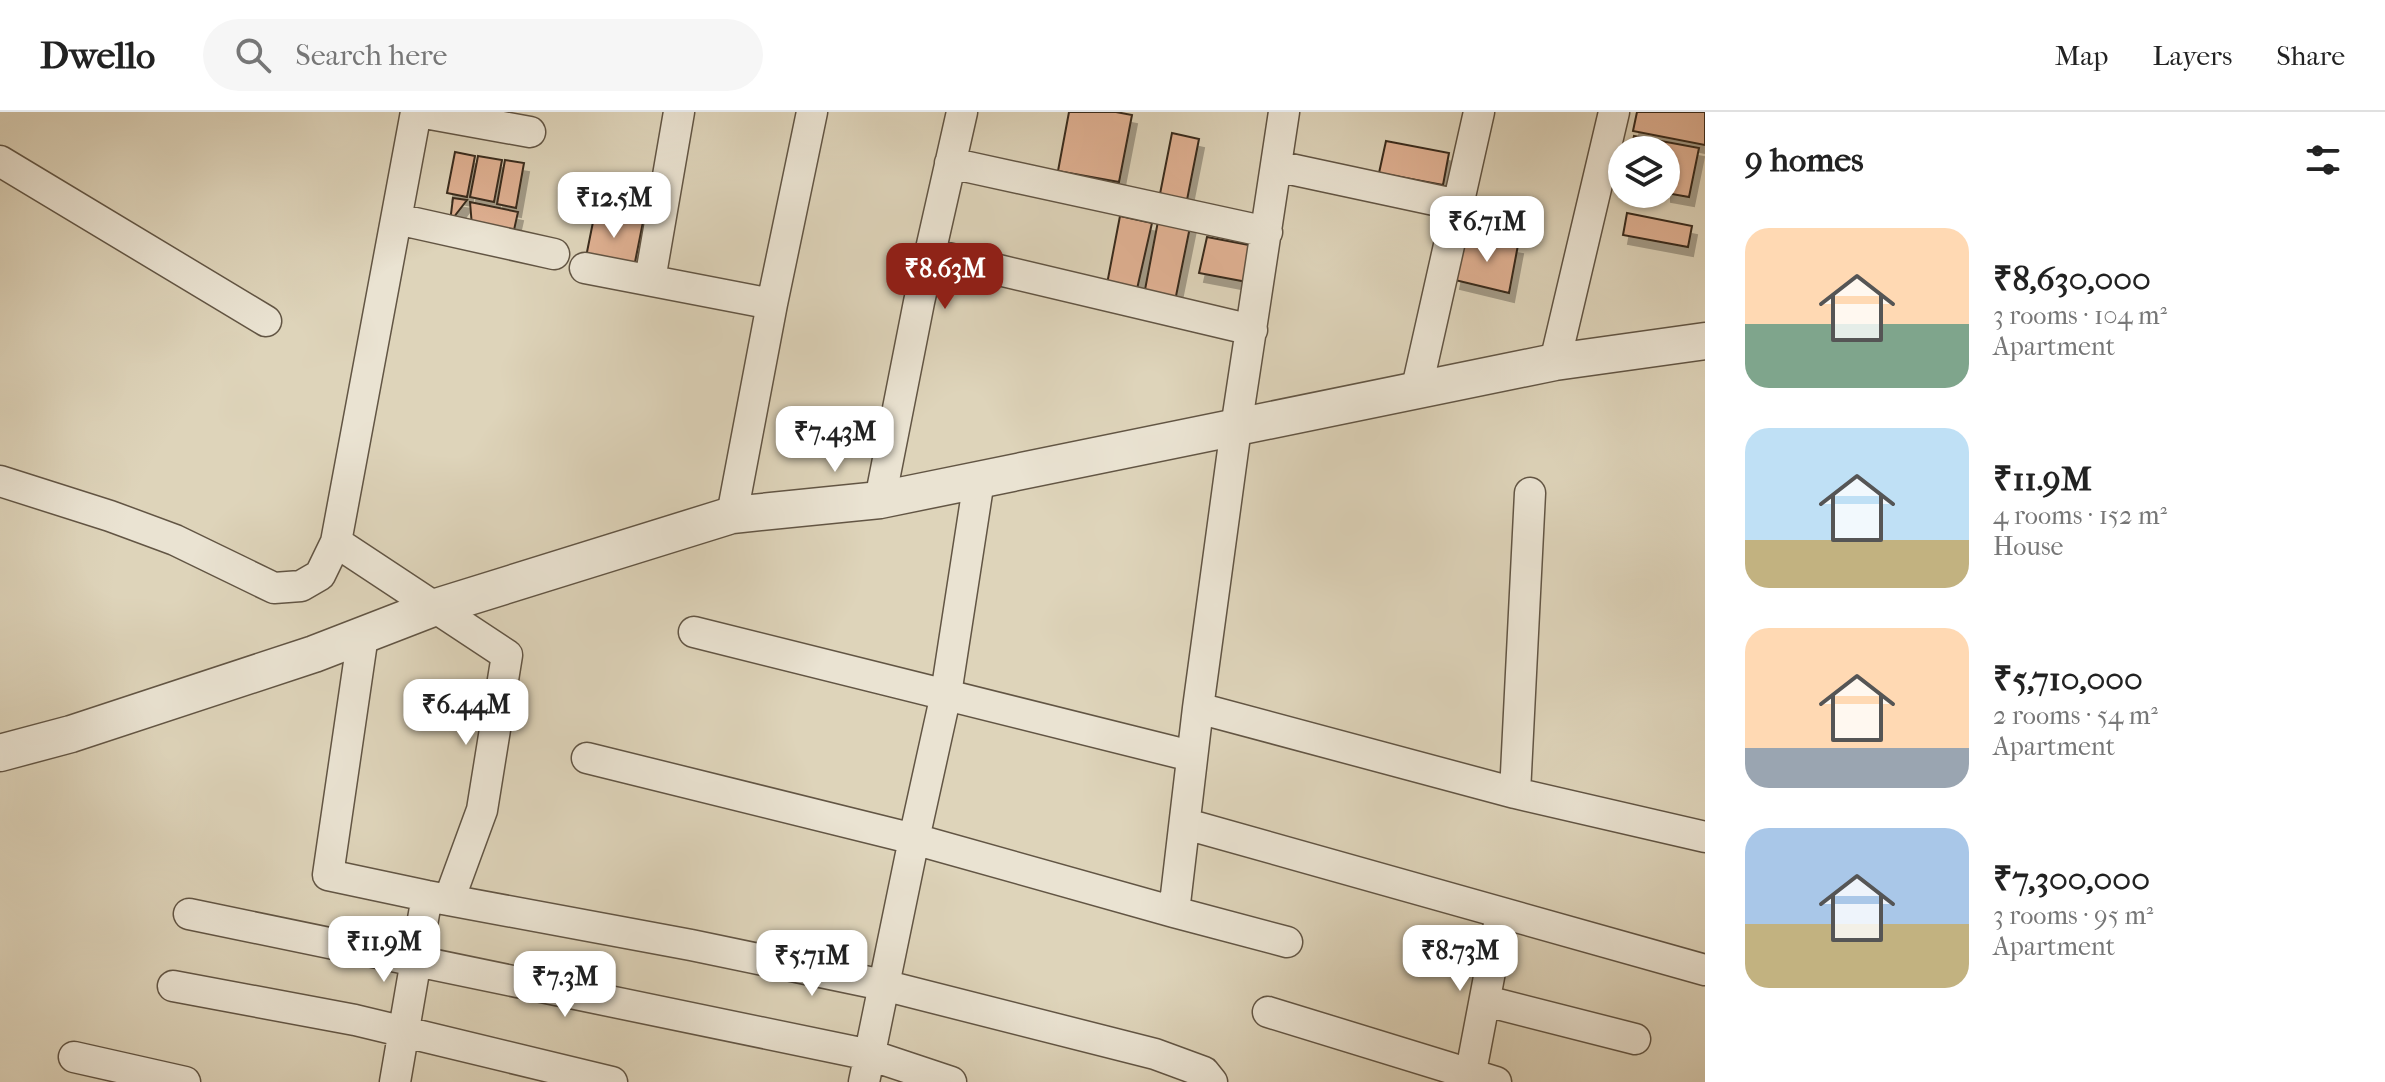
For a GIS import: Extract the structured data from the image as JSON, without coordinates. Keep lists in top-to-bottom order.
{
  "page": {
    "header": "Dwello",
    "search": "Search here",
    "nav": ["Map", "Layers", "Share"],
    "heading": "9 homes",
    "price": [
      "₹12.5M",
      "₹6.71M",
      "₹8.63M",
      "₹7.43M",
      "₹6.44M",
      "₹11.9M",
      "₹8.73M",
      "₹5.71M",
      "₹7.3M"
    ],
    "list": [
      {
        "name": "₹8,630,000",
        "note": "3 rooms · 104 m² · Apartment"
      },
      {
        "name": "₹11.9M",
        "note": "4 rooms · 152 m² · House"
      },
      {
        "name": "₹5,710,000",
        "note": "2 rooms · 54 m² · Apartment"
      },
      {
        "name": "₹7,300,000",
        "note": "3 rooms · 95 m² · Apartment"
      }
    ]
  }
}
